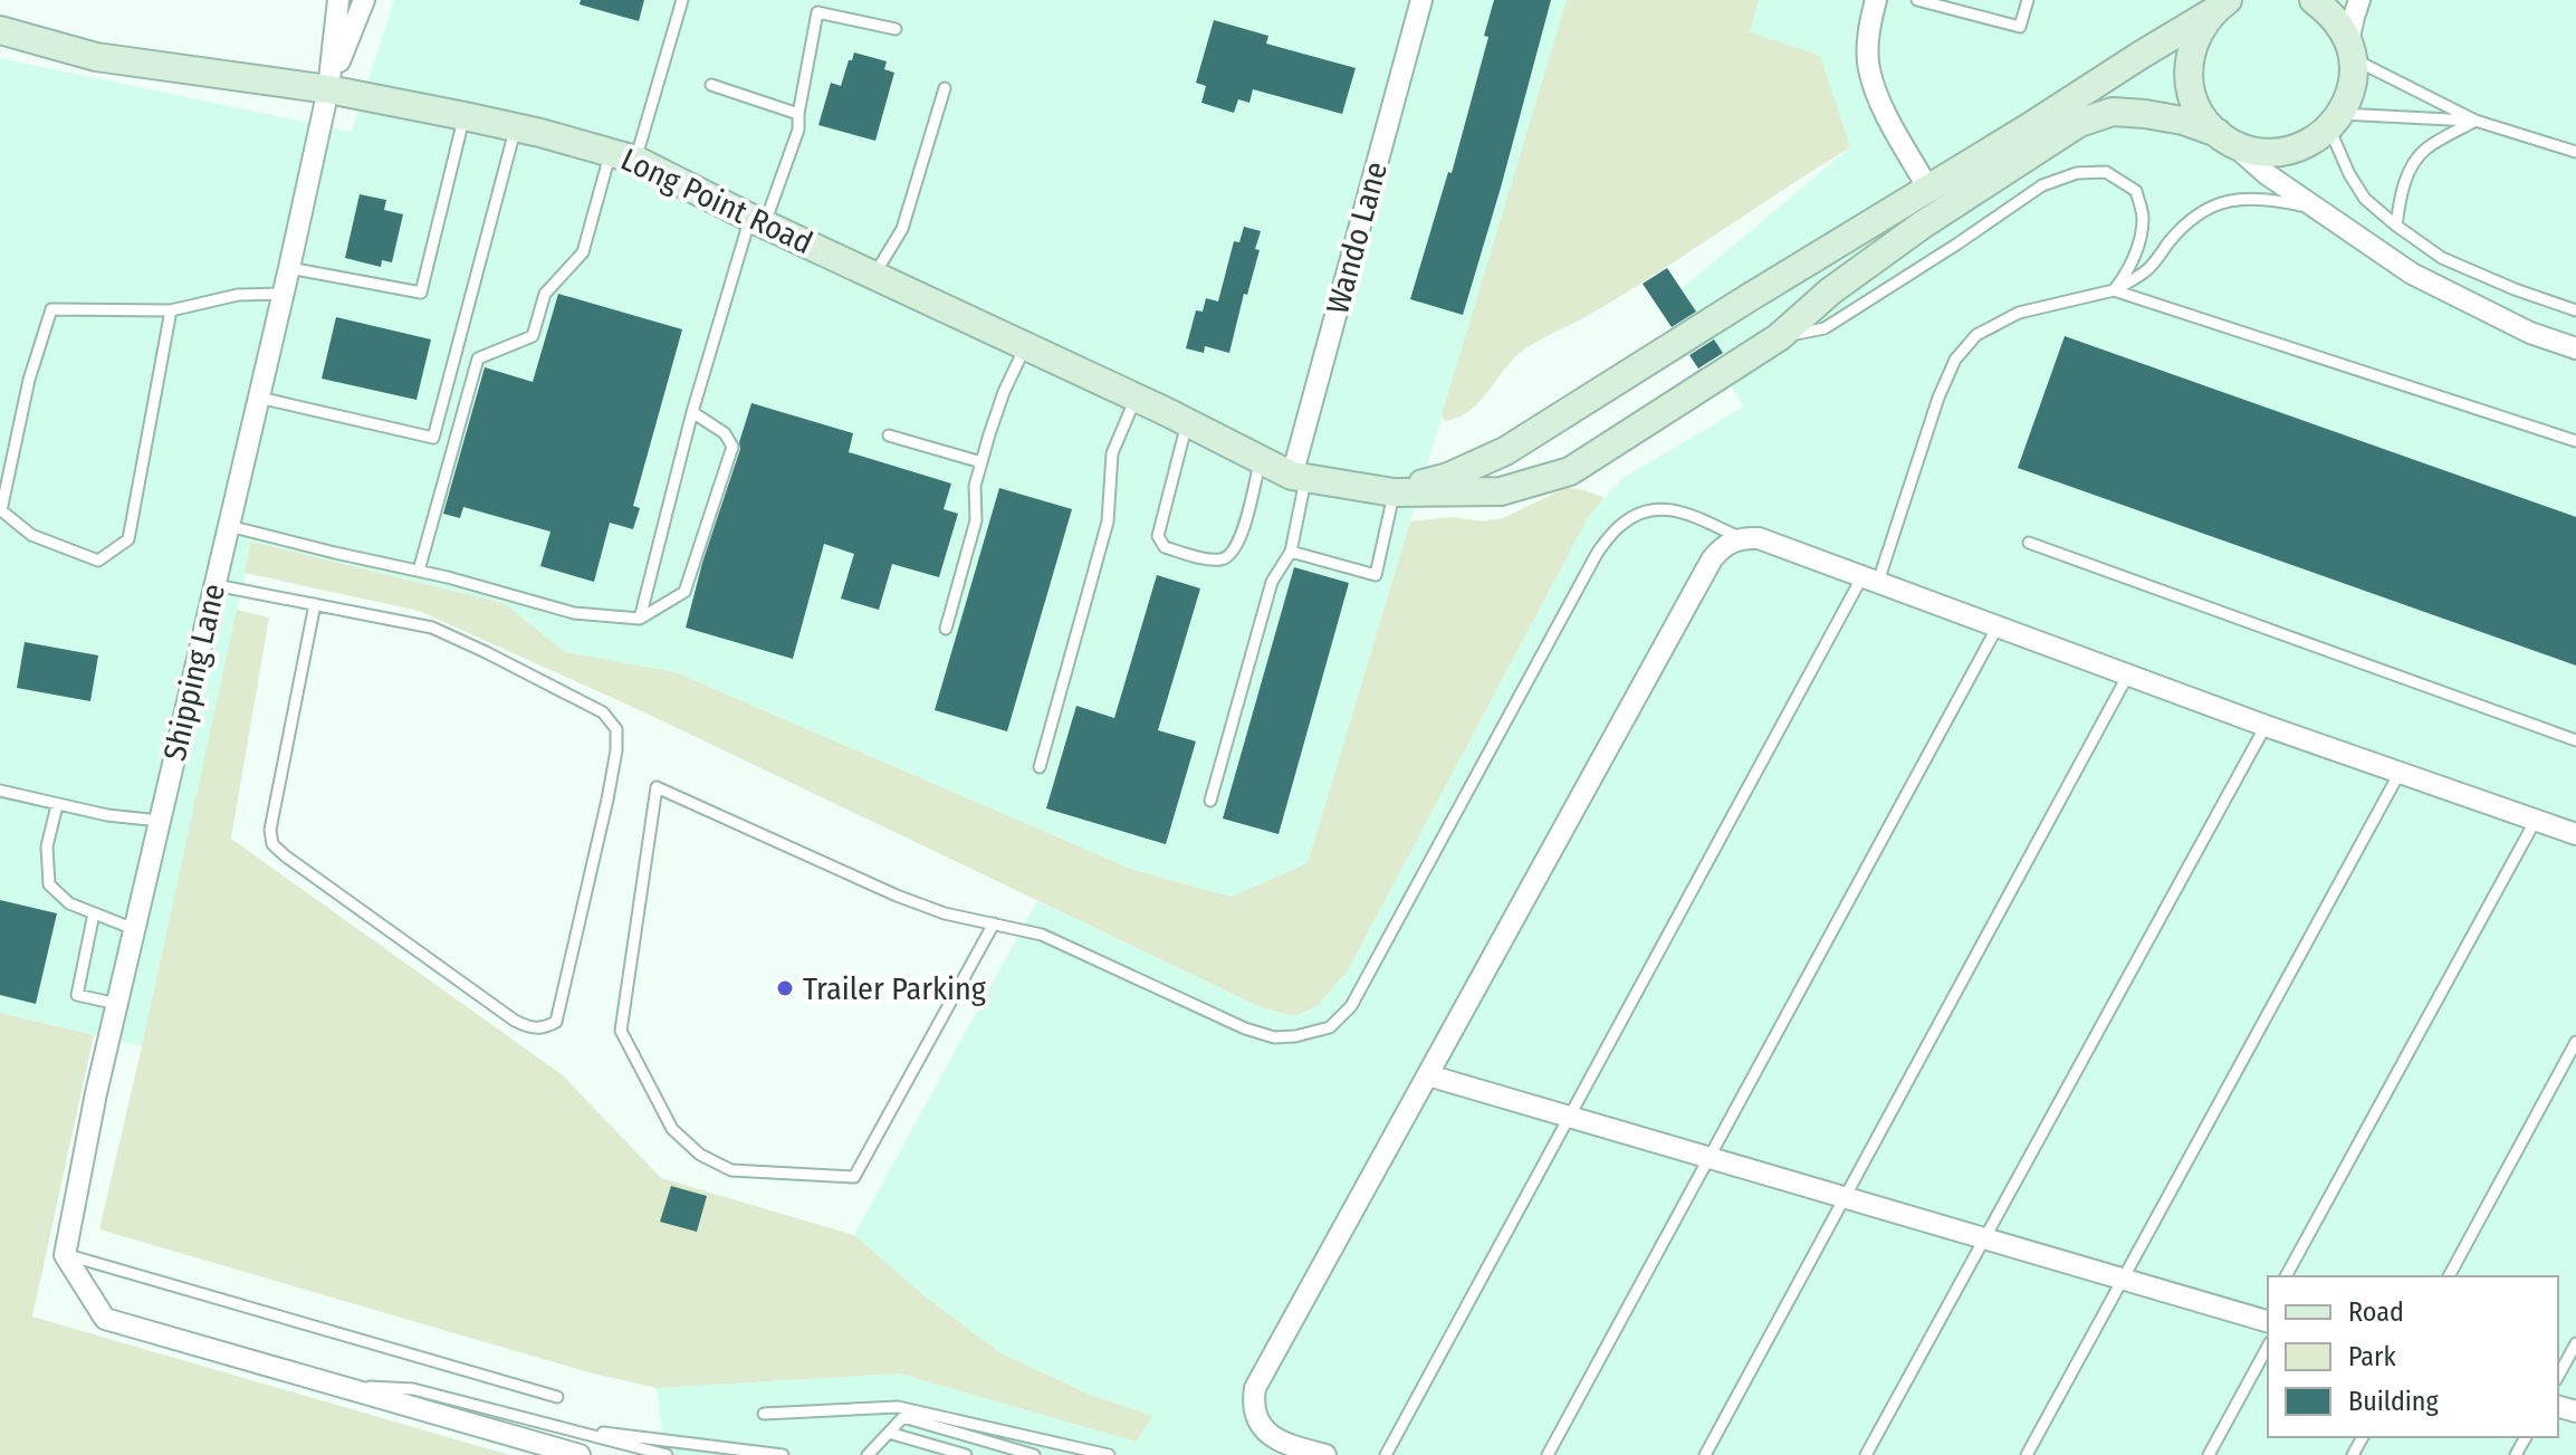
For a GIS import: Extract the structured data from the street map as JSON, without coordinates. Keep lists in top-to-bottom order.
{
  "streets": {
    "main road": ["Long Point Road"],
    "street": ["Wando Lane", "Shipping Lane"]
  },
  "crossings": [
    ["Long Point Road", "Wando Lane"],
    ["Long Point Road", "Shipping Lane"]
  ],
  "places": ["Trailer Parking"],
  "legend": ["Road", "Park", "Building"]
}
